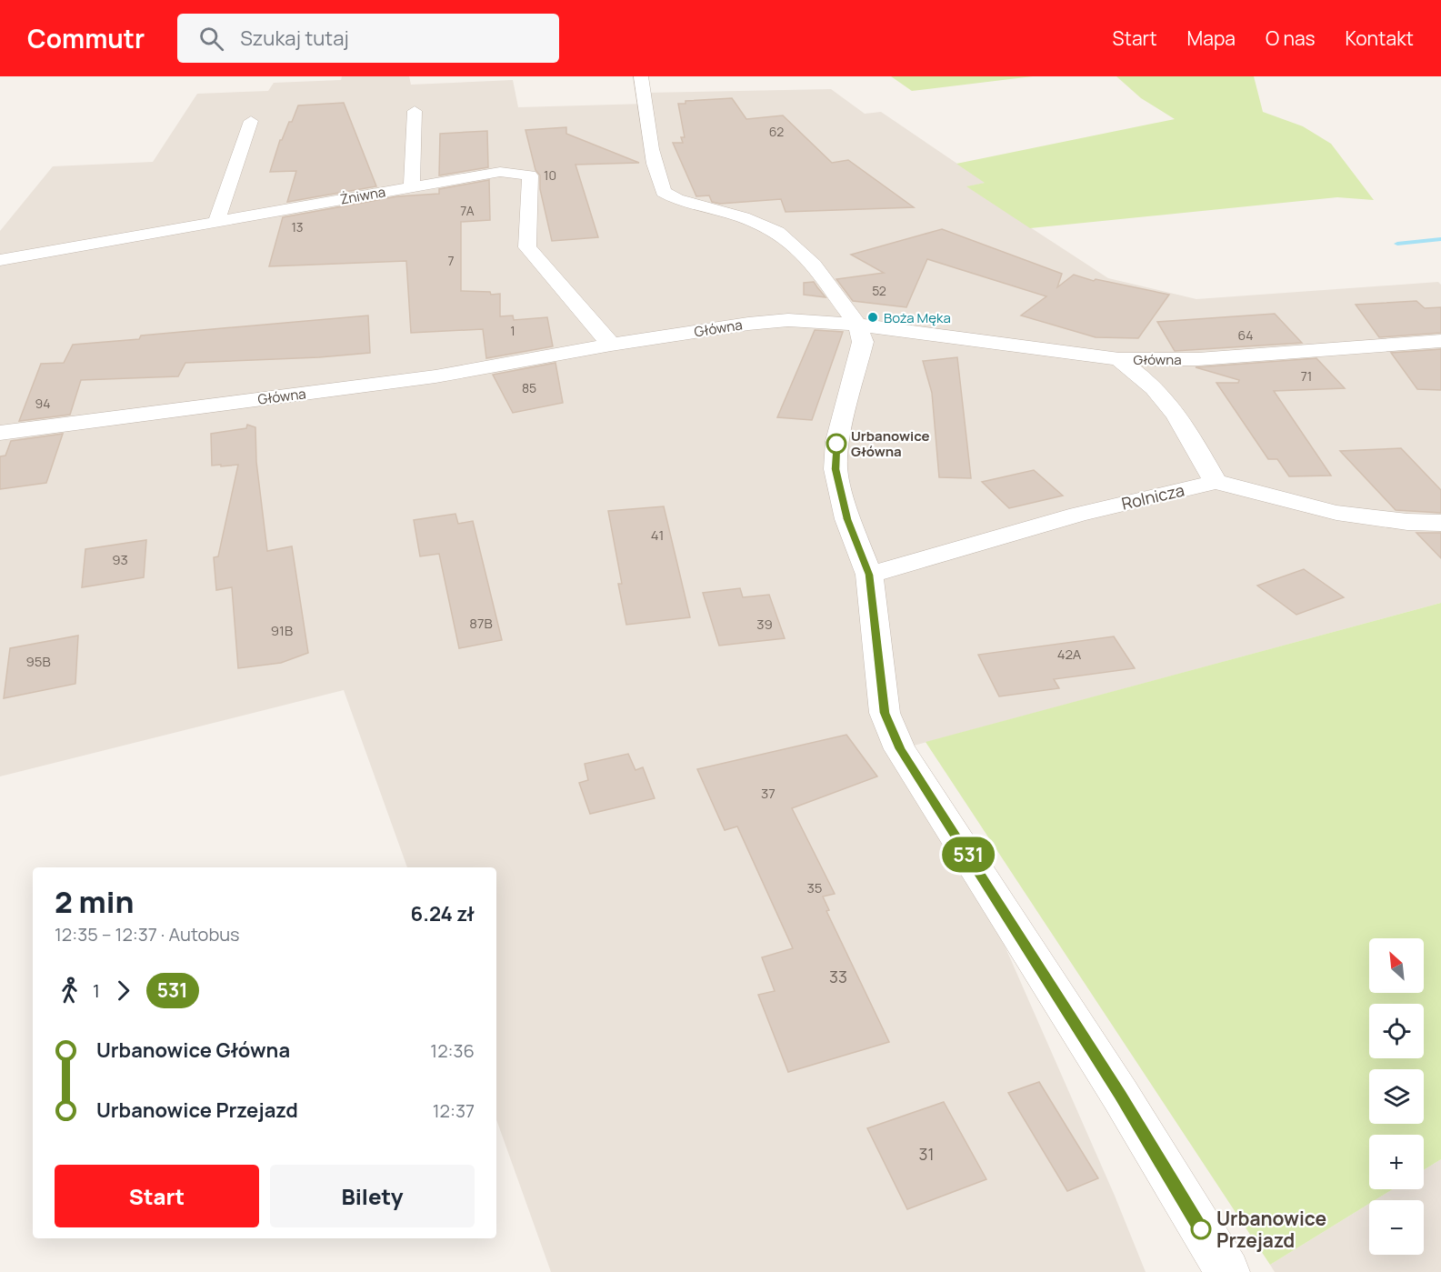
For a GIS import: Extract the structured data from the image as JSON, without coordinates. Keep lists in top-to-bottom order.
{
  "streets": {
    "street": ["Żniwna", "Główna", "Rolnicza"]
  },
  "crossings": [
    ["Żniwna", "Główna"]
  ],
  "places": ["Boża Męka", "Urbanowice Główna", "Urbanowice Przejazd"],
  "lines": ["bus line 531"],
  "house_numbers": [
    "62",
    "10",
    "7A",
    "13",
    "7",
    "52",
    "1",
    "64",
    "71",
    "85",
    "94",
    "41",
    "93",
    "87B",
    "39",
    "91B",
    "42A",
    "95B",
    "37",
    "35",
    "33",
    "31"
  ],
  "north": "top left",
  "page": {
    "header": "Commutr",
    "search": "Szukaj tutaj",
    "nav": [
      "Start",
      "Mapa",
      "O nas",
      "Kontakt"
    ],
    "on_map": "531",
    "heading": ["2 min", "12:35 – 12:37 · Autobus", "6.24 zł"],
    "map_buttons": ["+", "−"],
    "legs": ["1", "531"],
    "list": [
      {
        "name": "Urbanowice Główna",
        "value": "12:36"
      },
      {
        "name": "Urbanowice Przejazd",
        "value": "12:37"
      }
    ],
    "buttons": ["Start", "Bilety"]
  }
}
